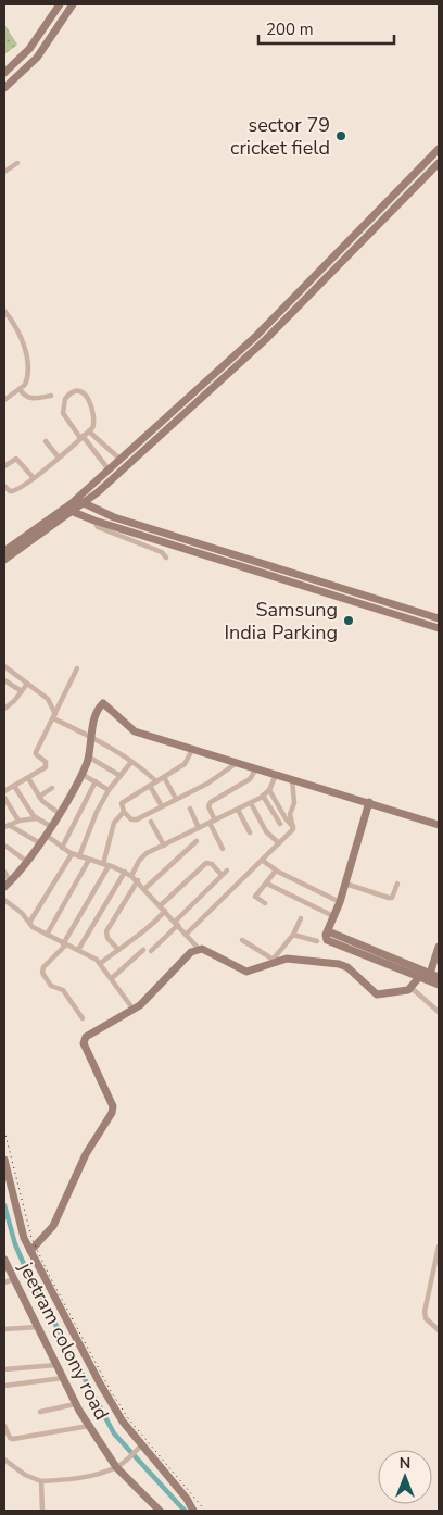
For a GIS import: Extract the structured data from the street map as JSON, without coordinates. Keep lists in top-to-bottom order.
{
  "streets": {
    "street": ["jeetram colony road"]
  },
  "places": ["sector 79 cricket field", "Samsung India Parking"],
  "scale_bar": "200 m",
  "north": "top"
}
